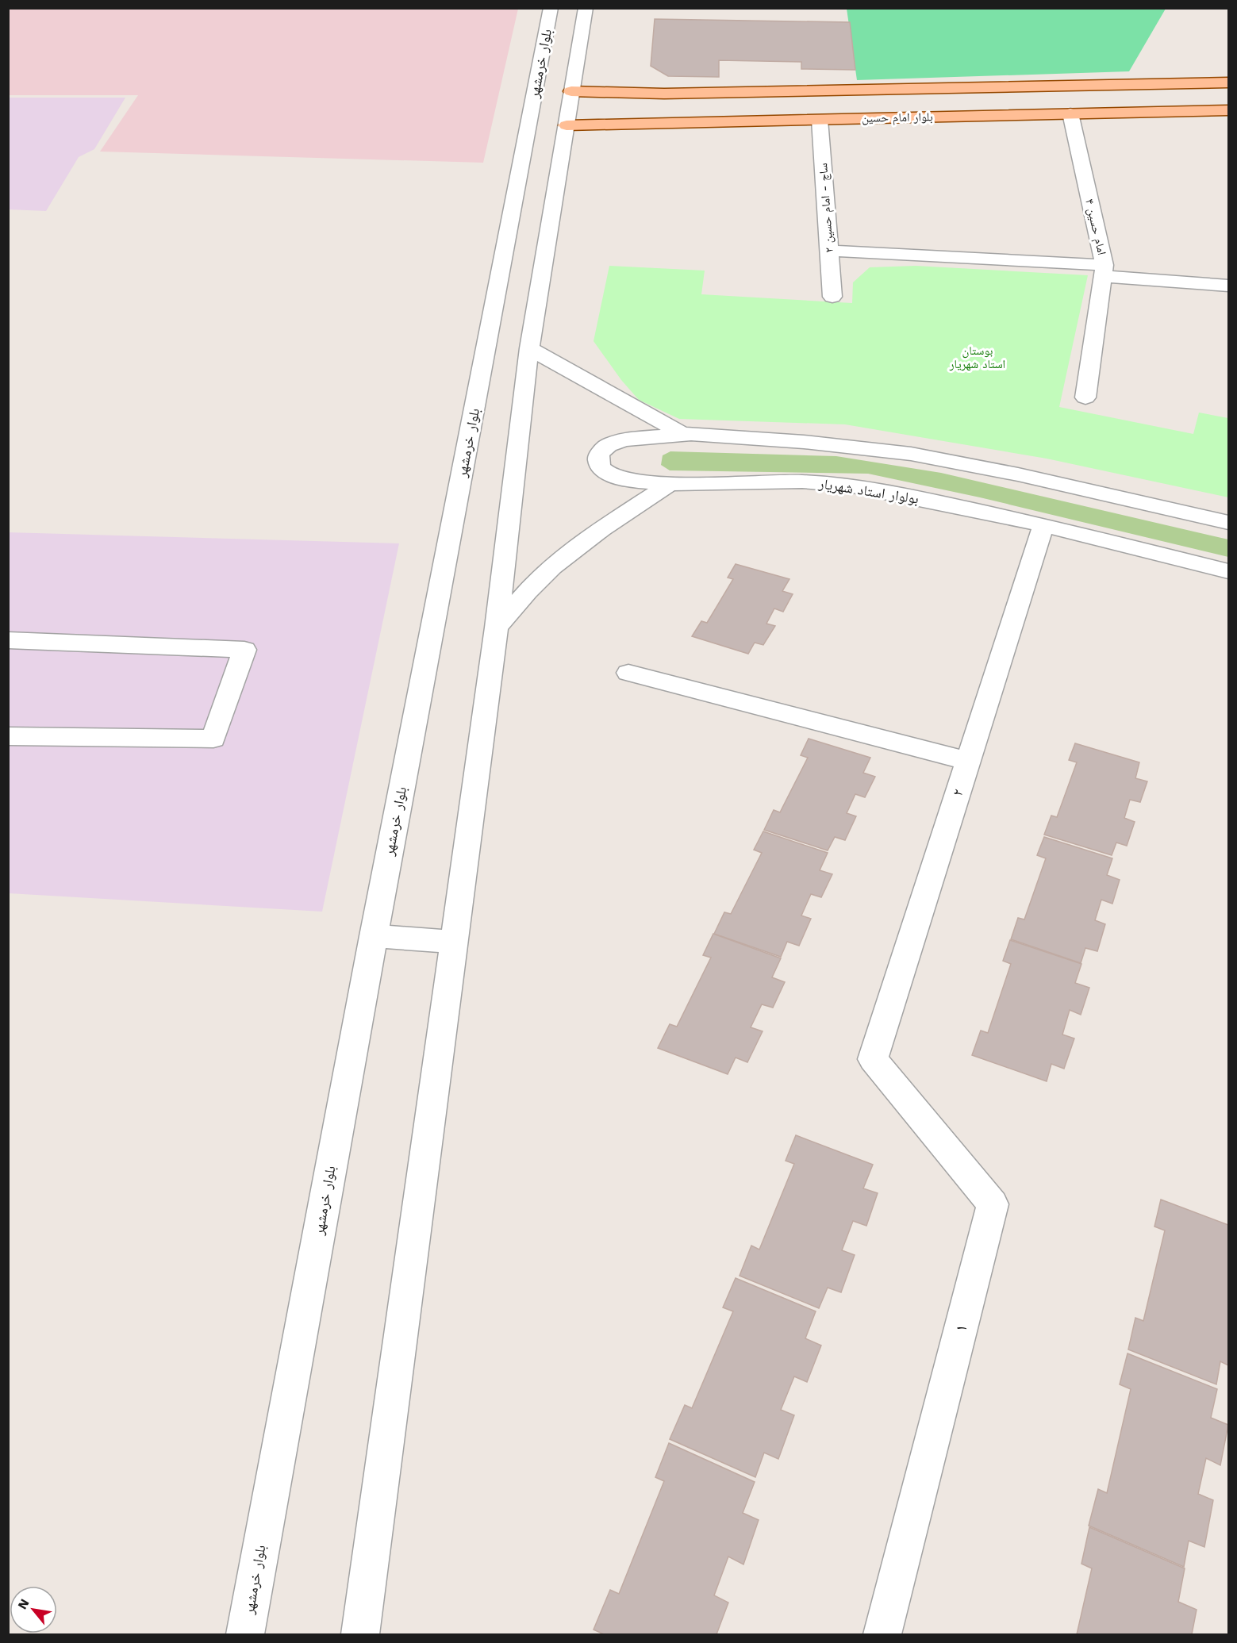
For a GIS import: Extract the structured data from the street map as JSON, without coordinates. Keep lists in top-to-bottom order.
{
  "streets": {
    "main road": ["بلوار امام حسین"],
    "street": [
      "بلوار خرمشهر",
      "ساچ - امام حسین ۲",
      "امام حسین ۴",
      "بولوار استاد شهریار",
      "۲",
      "۱"
    ]
  },
  "crossings": [
    ["بلوار امام حسین", "ساچ - امام حسین ۲"],
    ["بلوار امام حسین", "امام حسین ۴"],
    ["بولوار استاد شهریار", "۲"],
    ["۲", "۱"]
  ],
  "parks": ["بوستان استاد شهریار"],
  "north": "top left"
}
